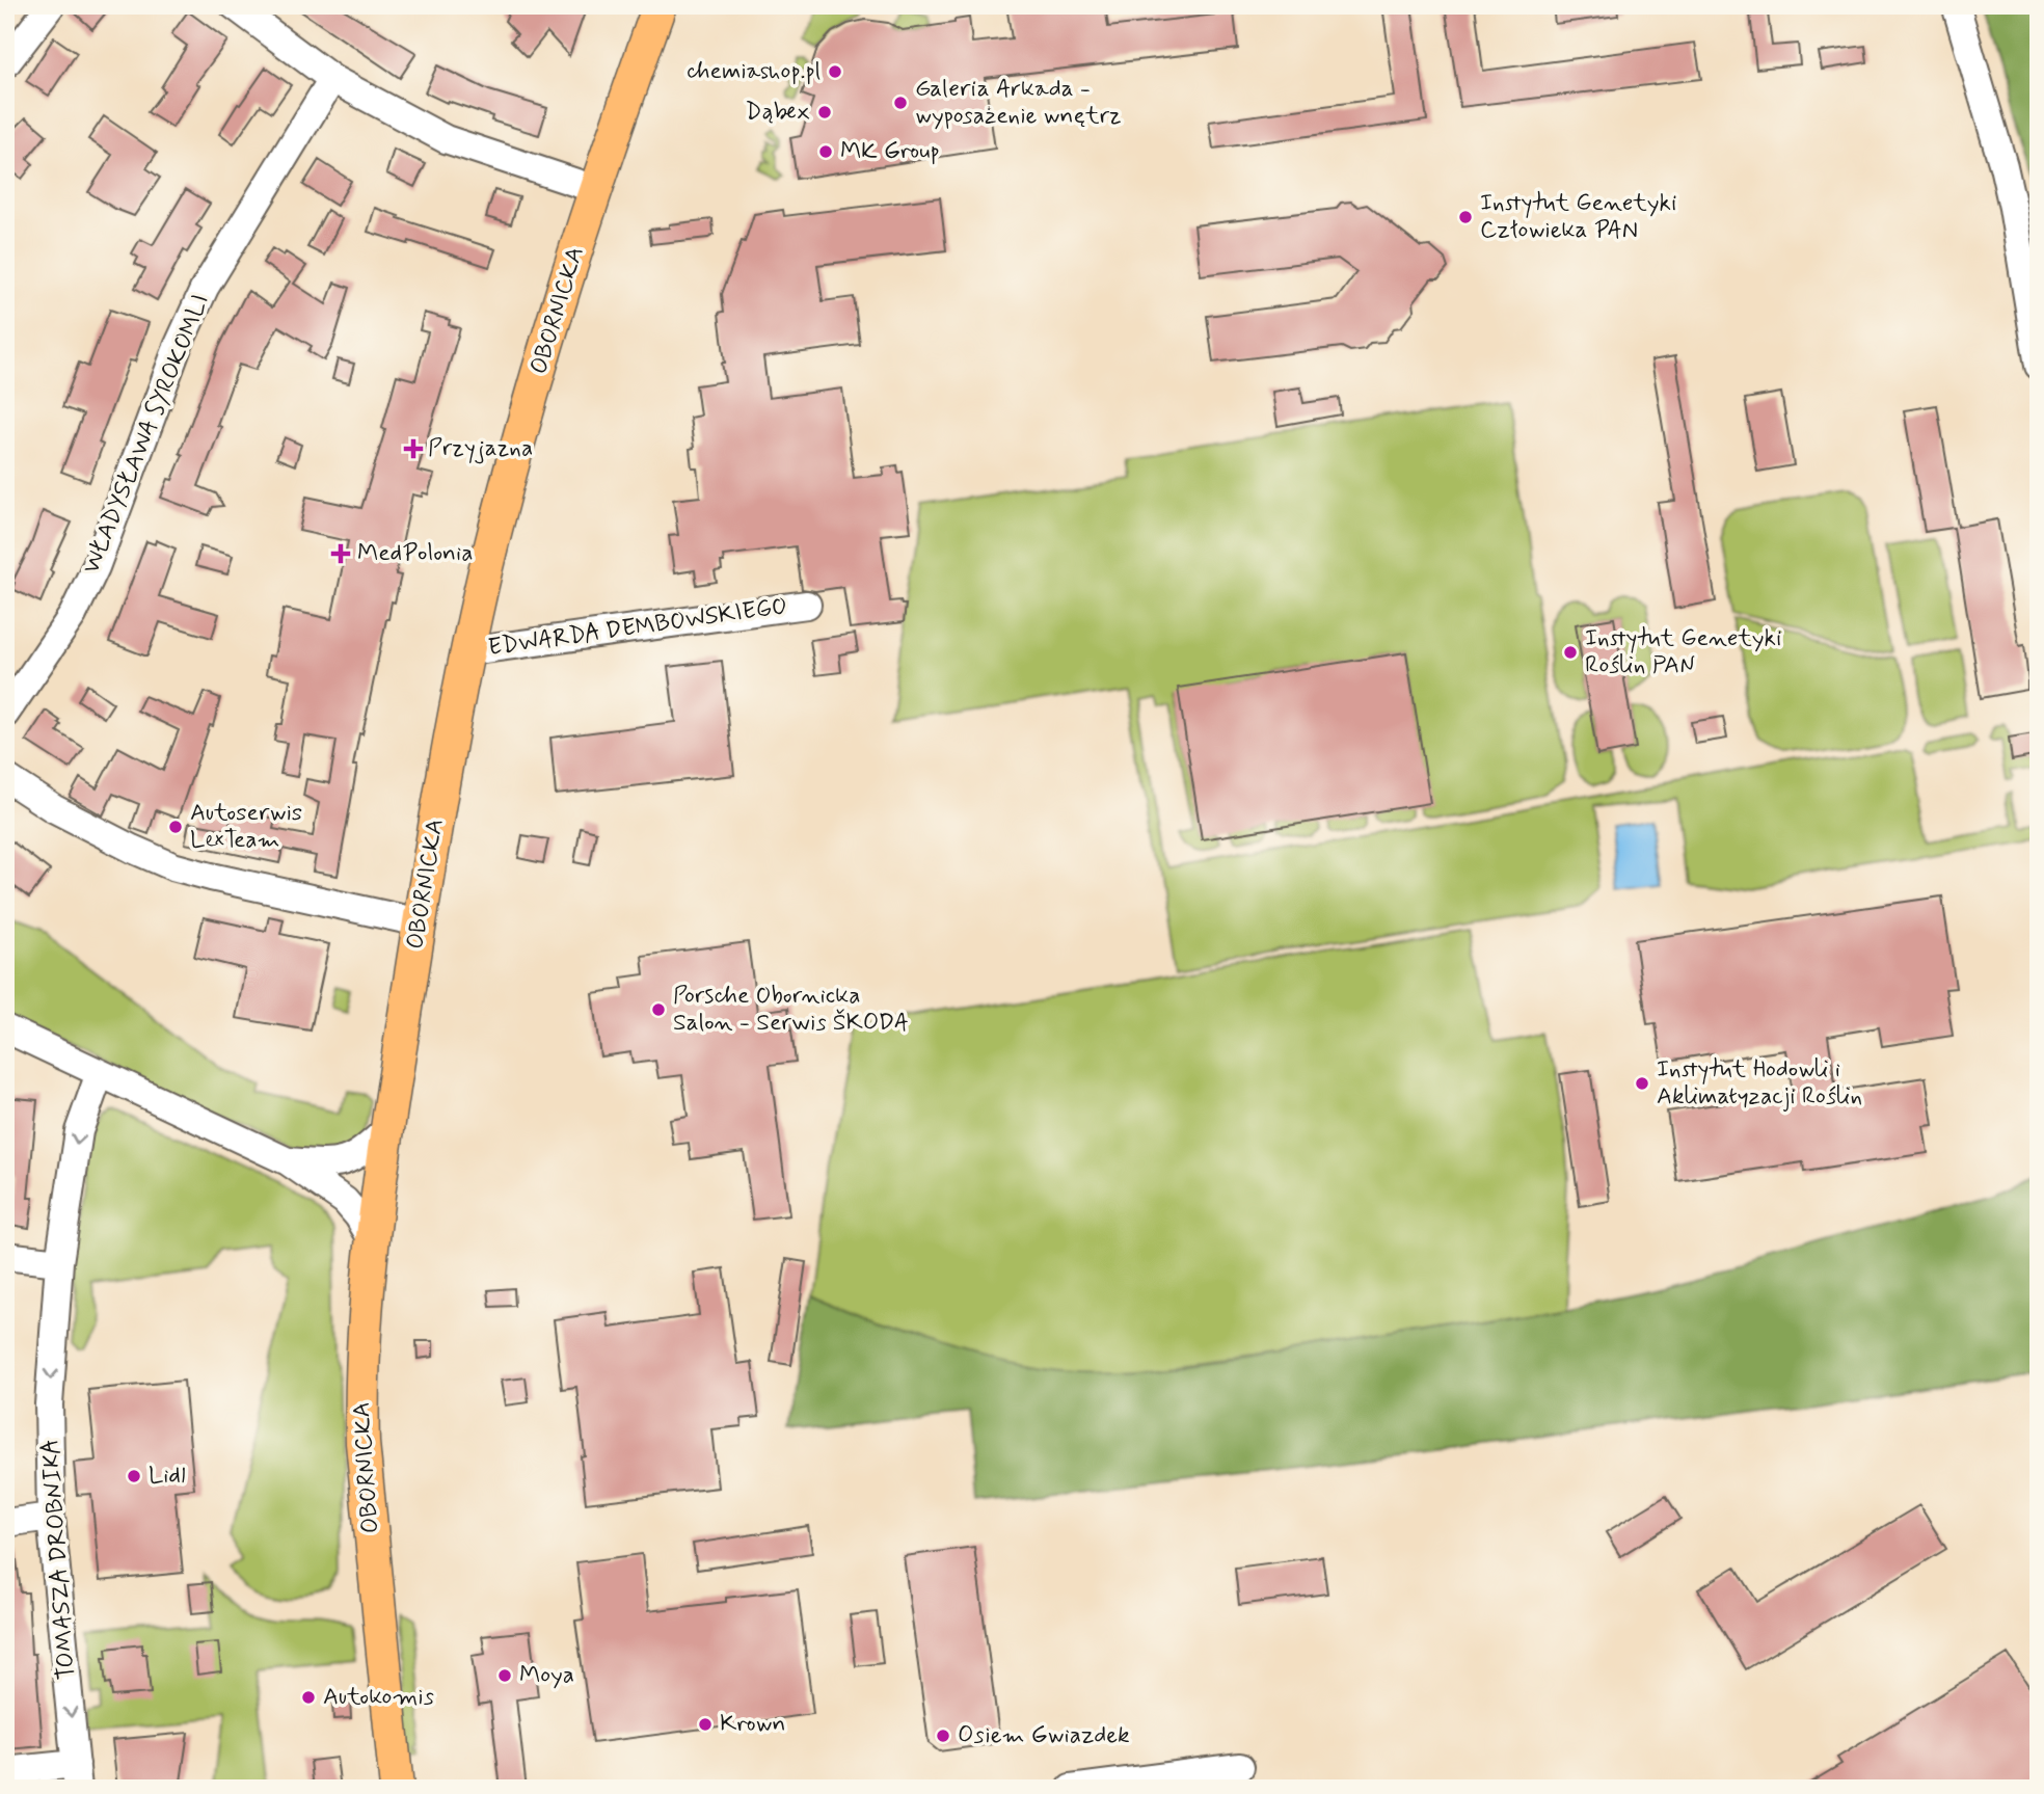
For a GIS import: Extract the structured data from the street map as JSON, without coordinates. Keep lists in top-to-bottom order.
{
  "streets": {
    "main road": ["OBORNICKA"],
    "street": ["WŁADYSŁAWA SYROKOMLI", "EDWARDA DEMBOWSKIEGO", "TOMASZA DROBNIKA"]
  },
  "crossings": [
    ["OBORNICKA", "EDWARDA DEMBOWSKIEGO"]
  ],
  "one_way": ["TOMASZA DROBNIKA"],
  "places": {
    "other": [
      "chemiashop.pl",
      "Galeria Arkada - wyposażenie wnętrz",
      "Dąbex",
      "MK Group",
      "Instytut Genetyki Człowieka PAN",
      "Instytut Genetyki Roślin PAN",
      "Autoserwis LexTeam",
      "Porsche Obornicka Salon - Serwis ŠKODA",
      "Instytut Hodowli i Aklimatyzacji Roślin",
      "Lidl",
      "Moya",
      "Autokomis",
      "Krown",
      "Osiem Gwiazdek"
    ],
    "health": ["Przyjazna", "MedPolonia"]
  }
}
